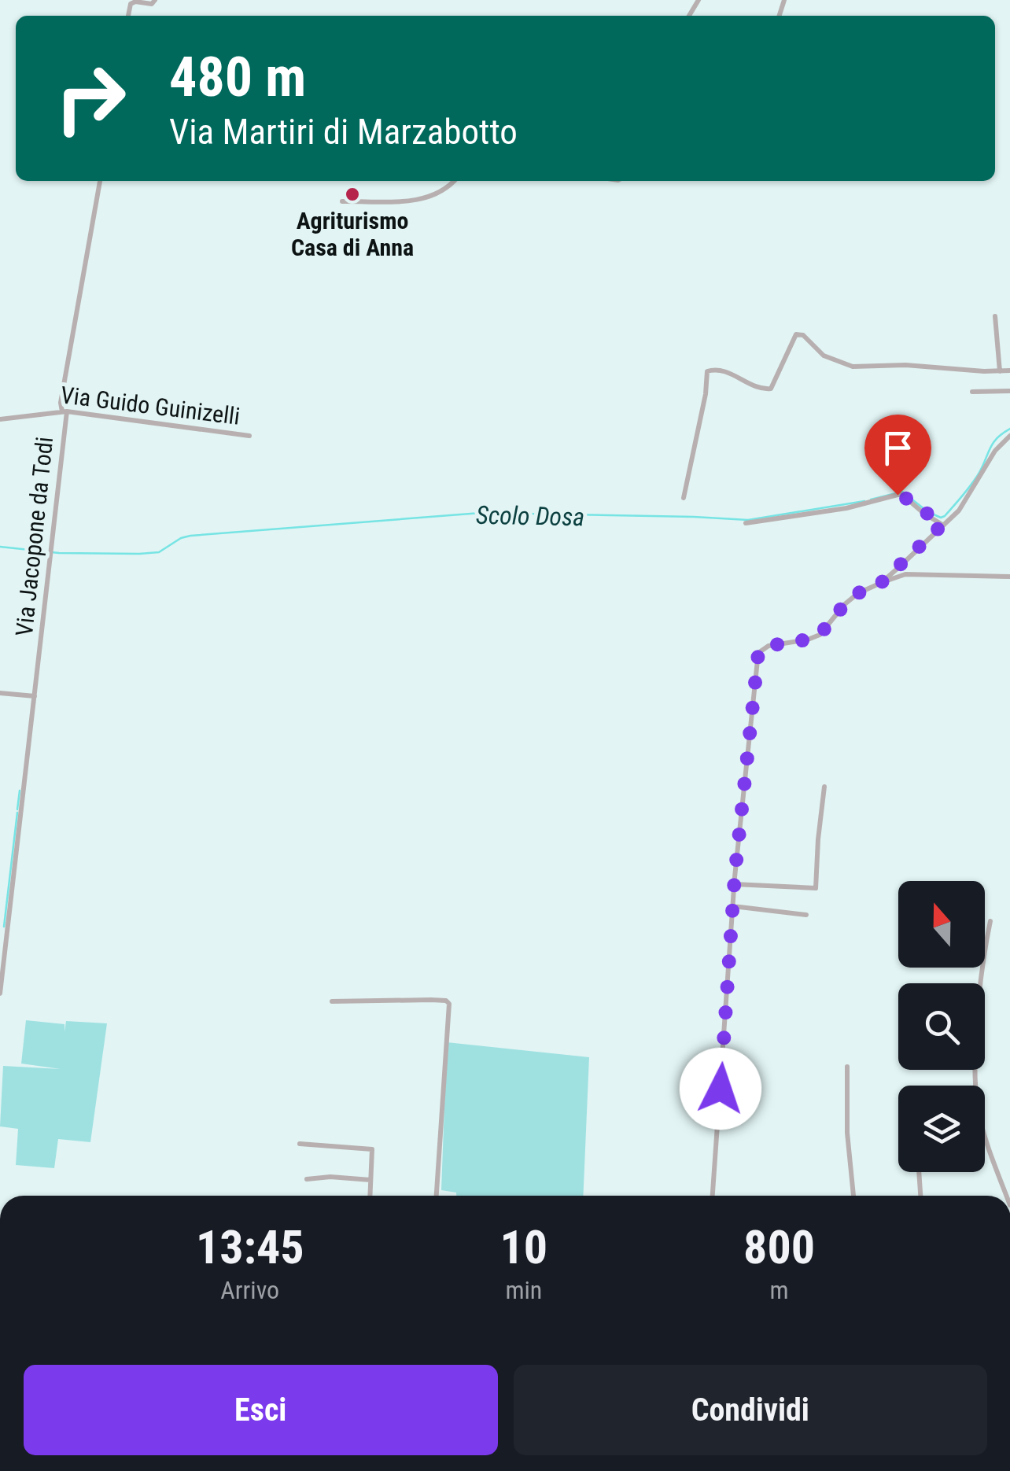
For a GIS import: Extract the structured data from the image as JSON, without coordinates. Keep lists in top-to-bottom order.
{
  "streets": {
    "street": ["Via Guido Guinizelli", "Via Jacopone da Todi"]
  },
  "crossings": [
    ["Via Guido Guinizelli", "Via Jacopone da Todi"]
  ],
  "water": ["Scolo Dosa"],
  "places": ["Agriturismo Casa di Anna"],
  "north": "top",
  "page": {
    "turn": ["480 m", "Via Martiri di Marzabotto"],
    "eta": [
      "13:45",
      "Arrivo",
      "10",
      "min",
      "800",
      "m"
    ],
    "buttons": ["Esci", "Condividi"]
  }
}
